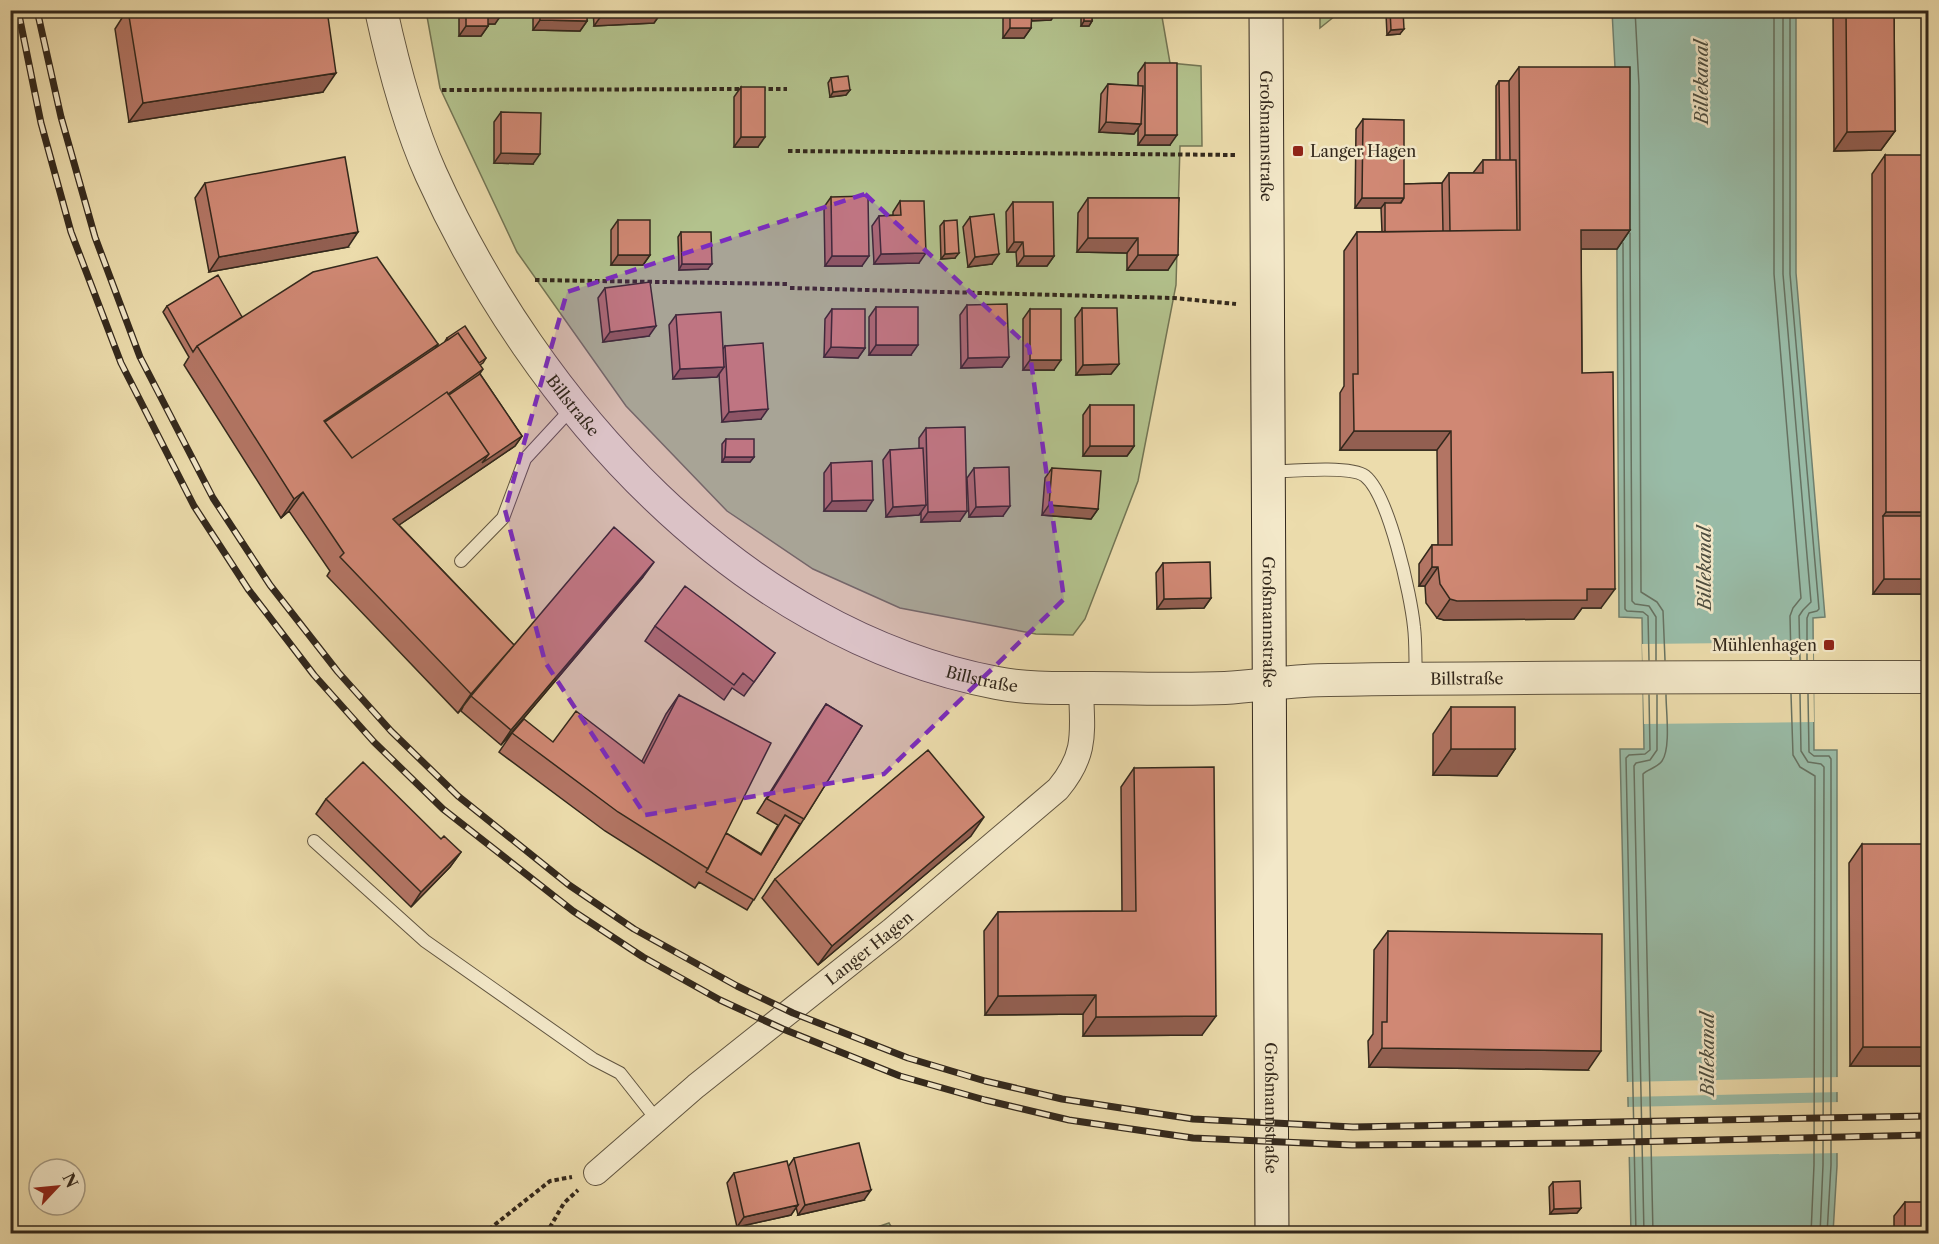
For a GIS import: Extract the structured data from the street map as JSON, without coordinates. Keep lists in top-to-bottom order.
{
  "streets": {
    "main road": ["Großmannstraße"],
    "street": ["Billstraße", "Langer Hagen"]
  },
  "crossings": [
    ["Großmannstraße", "Billstraße"],
    ["Billstraße", "Langer Hagen"]
  ],
  "water": ["Billekanal"],
  "places": {
    "transit": ["Langer Hagen", "Mühlenhagen"]
  },
  "north": "top right"
}
